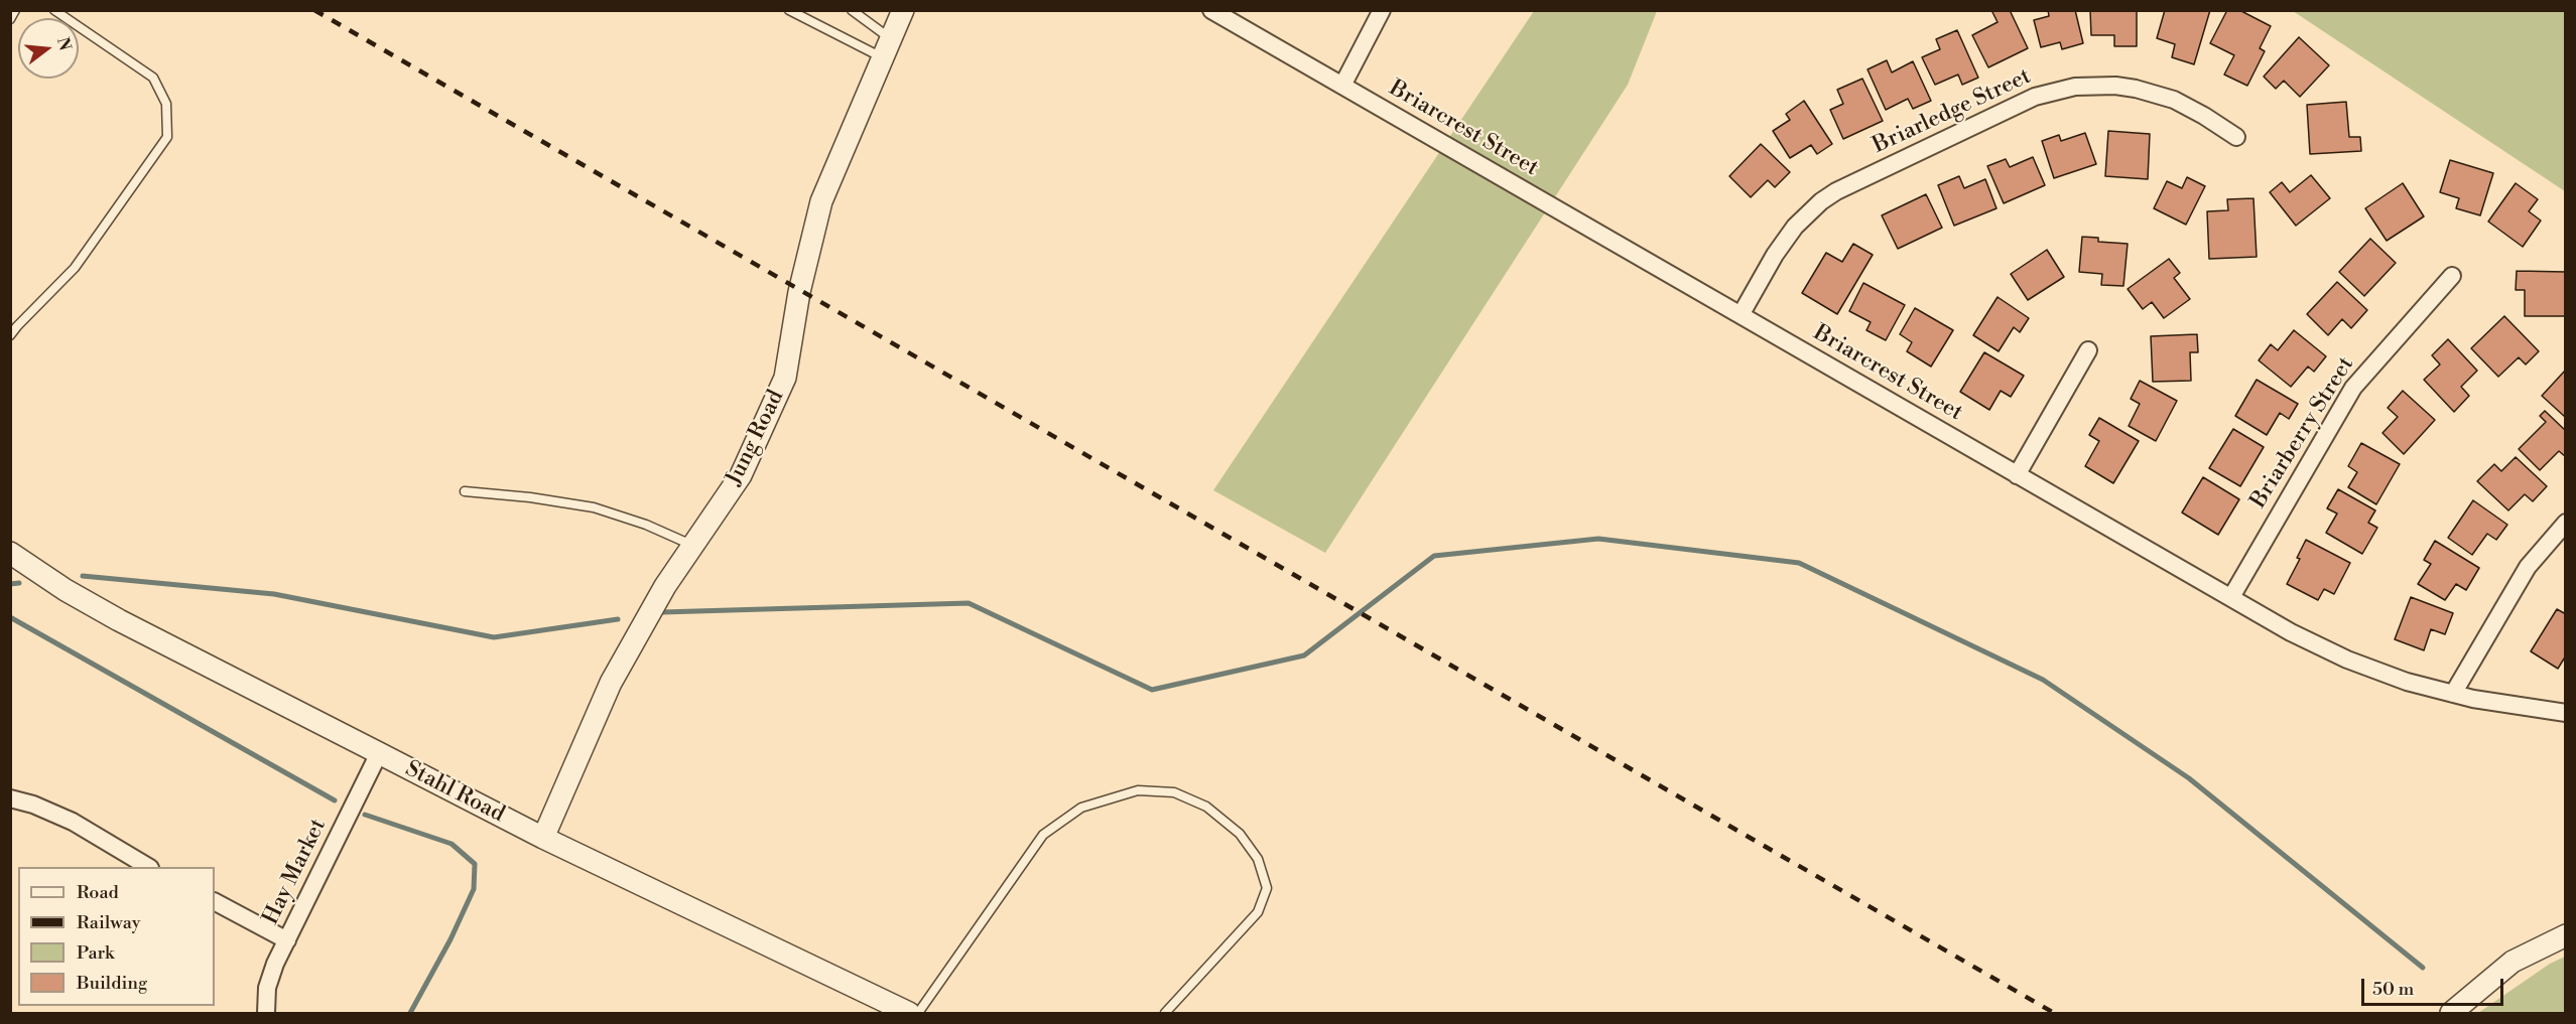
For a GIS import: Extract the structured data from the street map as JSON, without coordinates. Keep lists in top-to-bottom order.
{
  "streets": {
    "street": [
      "Briarledge Street",
      "Briarcrest Street",
      "Briarberry Street",
      "Jung Road",
      "Stahl Road",
      "Hay Market"
    ]
  },
  "crossings": [
    ["Briarledge Street", "Briarcrest Street"],
    ["Briarcrest Street", "Briarberry Street"],
    ["Jung Road", "Stahl Road"],
    ["Stahl Road", "Hay Market"]
  ],
  "legend": [
    "Road",
    "Railway",
    "Park",
    "Building"
  ],
  "scale_bar": "50 m",
  "north": "right"
}
